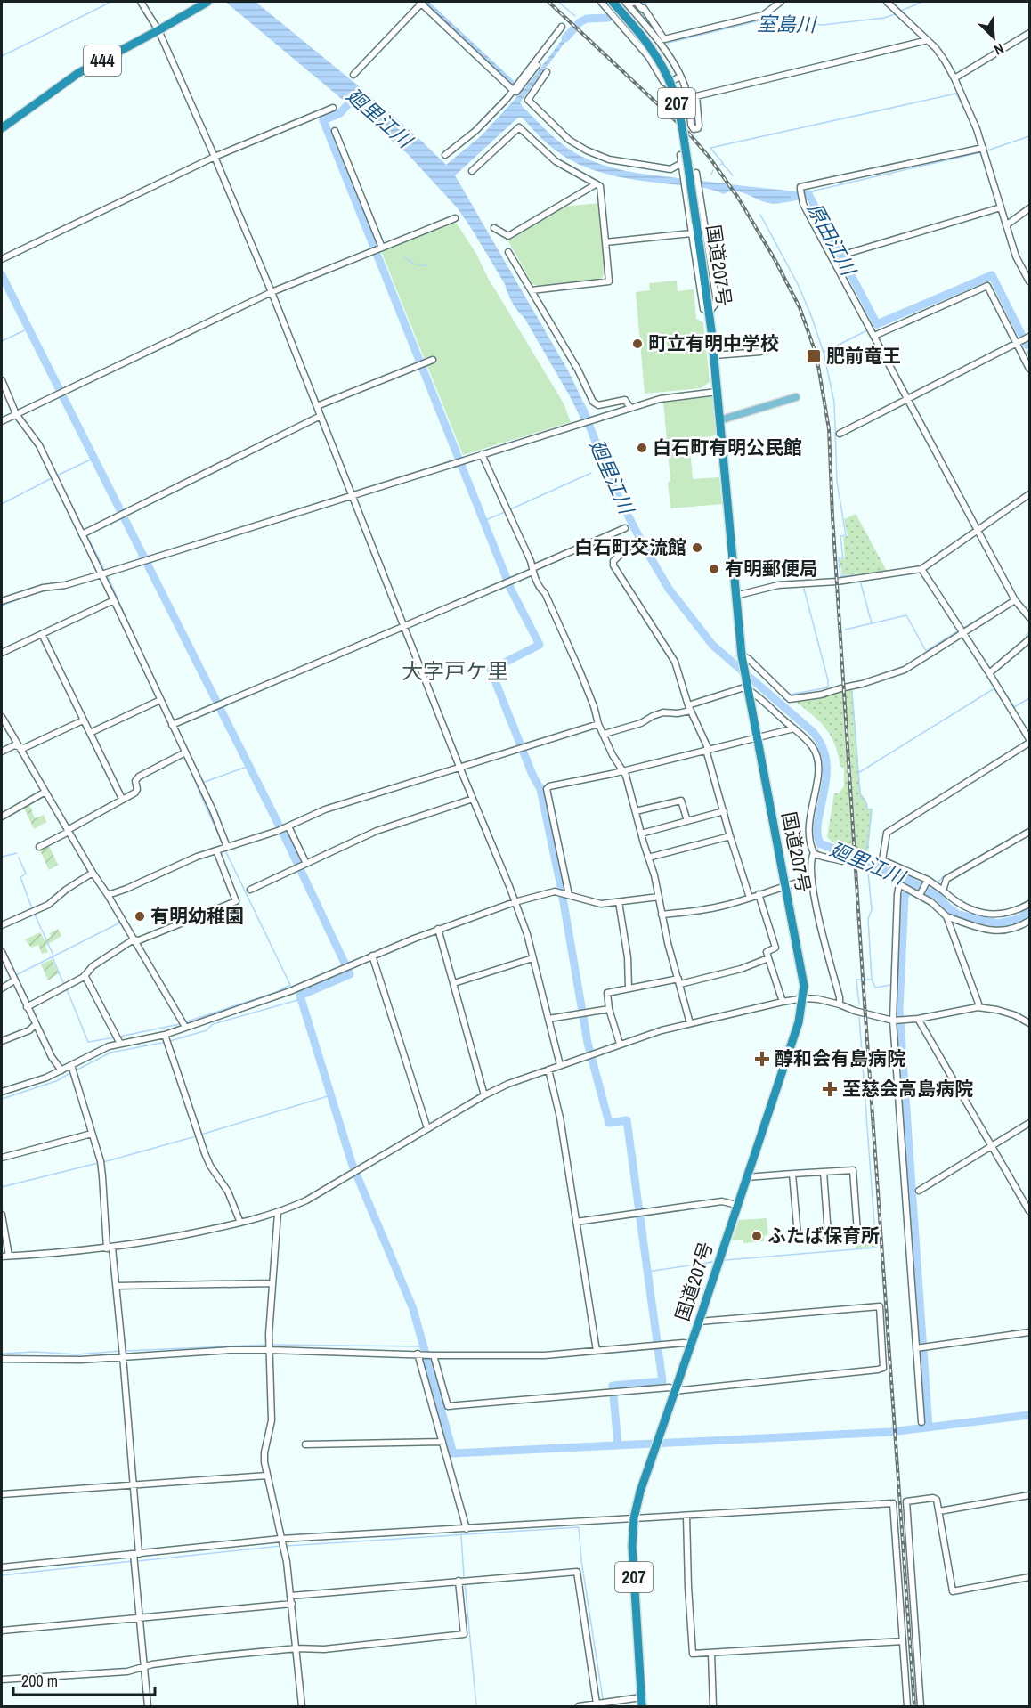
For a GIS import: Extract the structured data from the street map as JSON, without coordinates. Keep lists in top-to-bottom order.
{
  "streets": {
    "highway": ["444", "207", "国道207号"]
  },
  "districts": ["大字戸ケ里"],
  "water": ["室島川", "廻里江川", "原田江川"],
  "places": {
    "other": [
      "町立有明中学校",
      "白石町有明公民館",
      "白石町交流館",
      "有明郵便局",
      "有明幼稚園",
      "ふたば保育所"
    ],
    "transit": ["肥前竜王"],
    "health": ["醇和会有島病院", "至慈会高島病院"]
  },
  "scale_bar": "200 m",
  "north": "bottom right"
}
